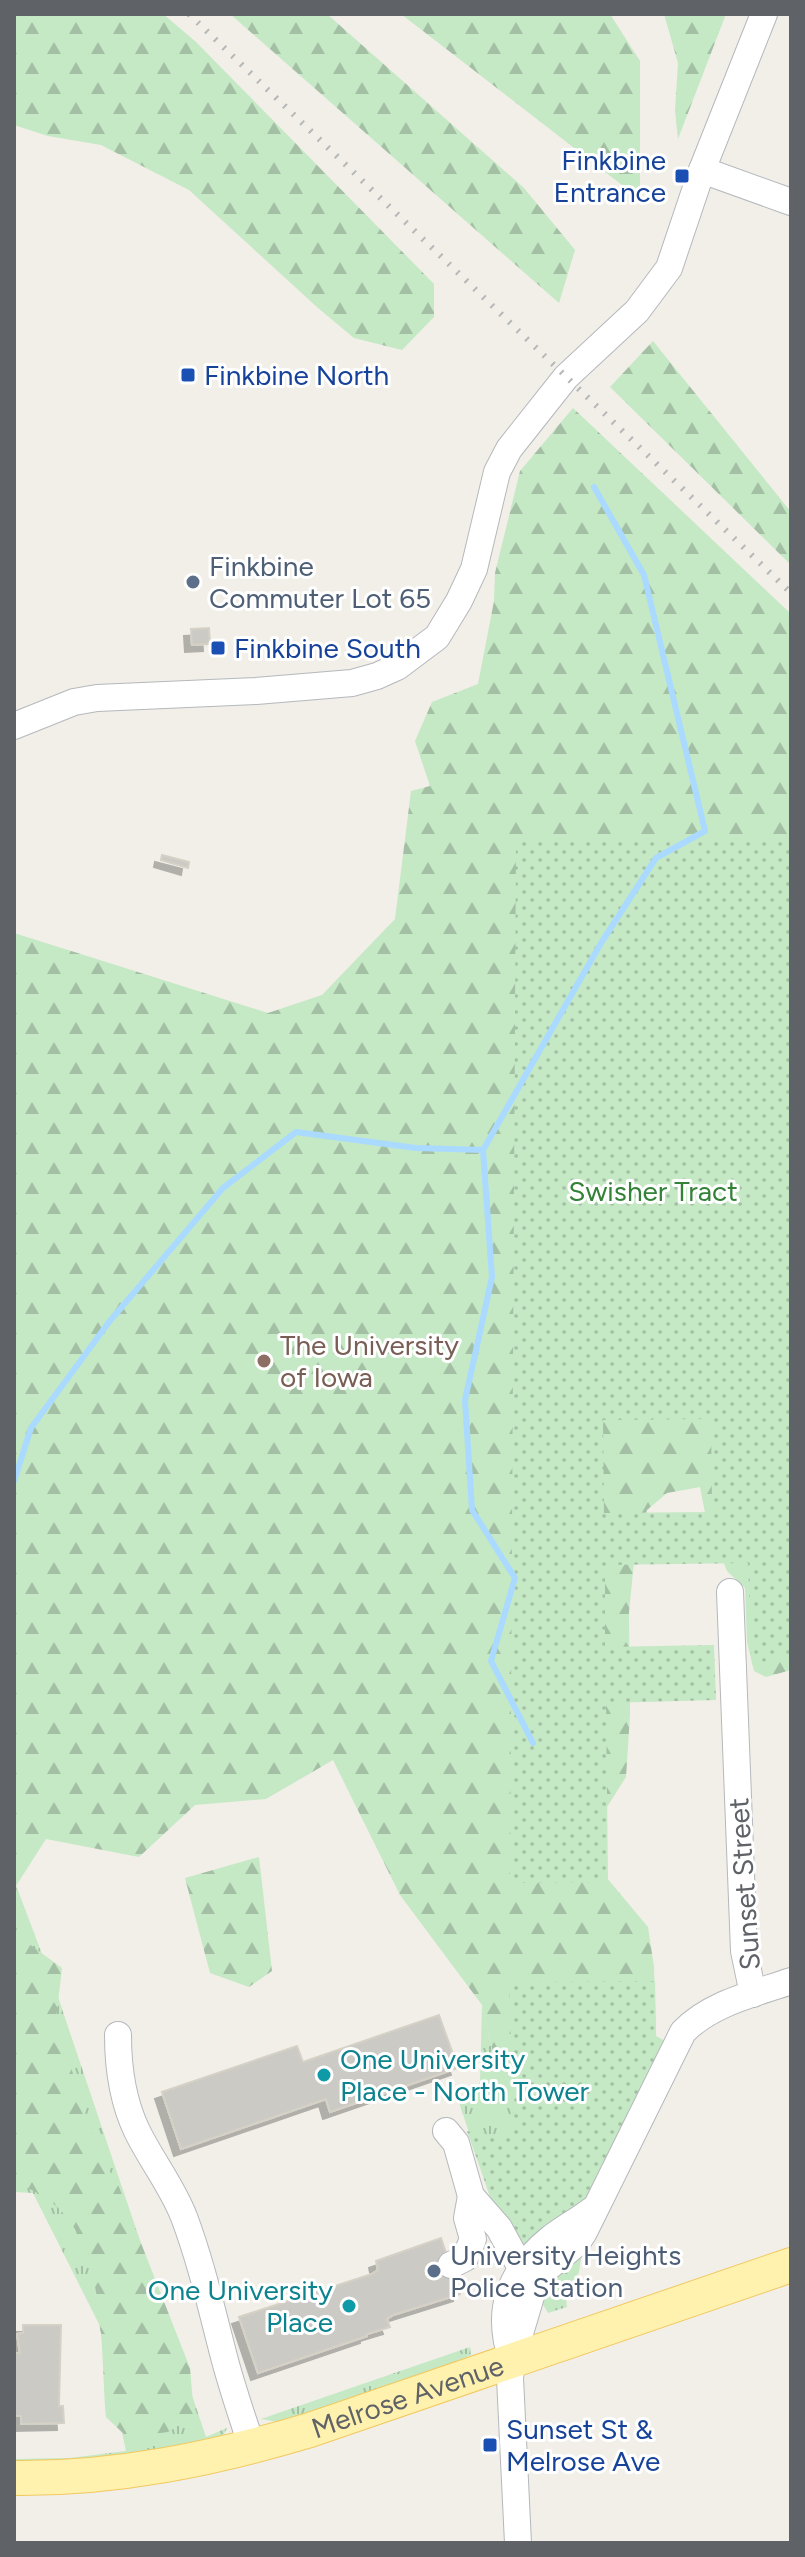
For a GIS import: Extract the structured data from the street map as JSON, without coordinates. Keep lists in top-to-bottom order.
{
  "streets": {
    "main road": ["Melrose Avenue"],
    "street": ["Sunset Street"]
  },
  "crossings": [
    ["Sunset Street", "Melrose Avenue"]
  ],
  "parks": ["Swisher Tract"],
  "places": {
    "transit": [
      "Finkbine Entrance",
      "Finkbine North",
      "Finkbine South",
      "Sunset St & Melrose Ave"
    ],
    "other": [
      "Finkbine Commuter Lot 65",
      "The University of Iowa",
      "One University Place - North Tower",
      "University Heights Police Station",
      "One University Place"
    ]
  }
}
